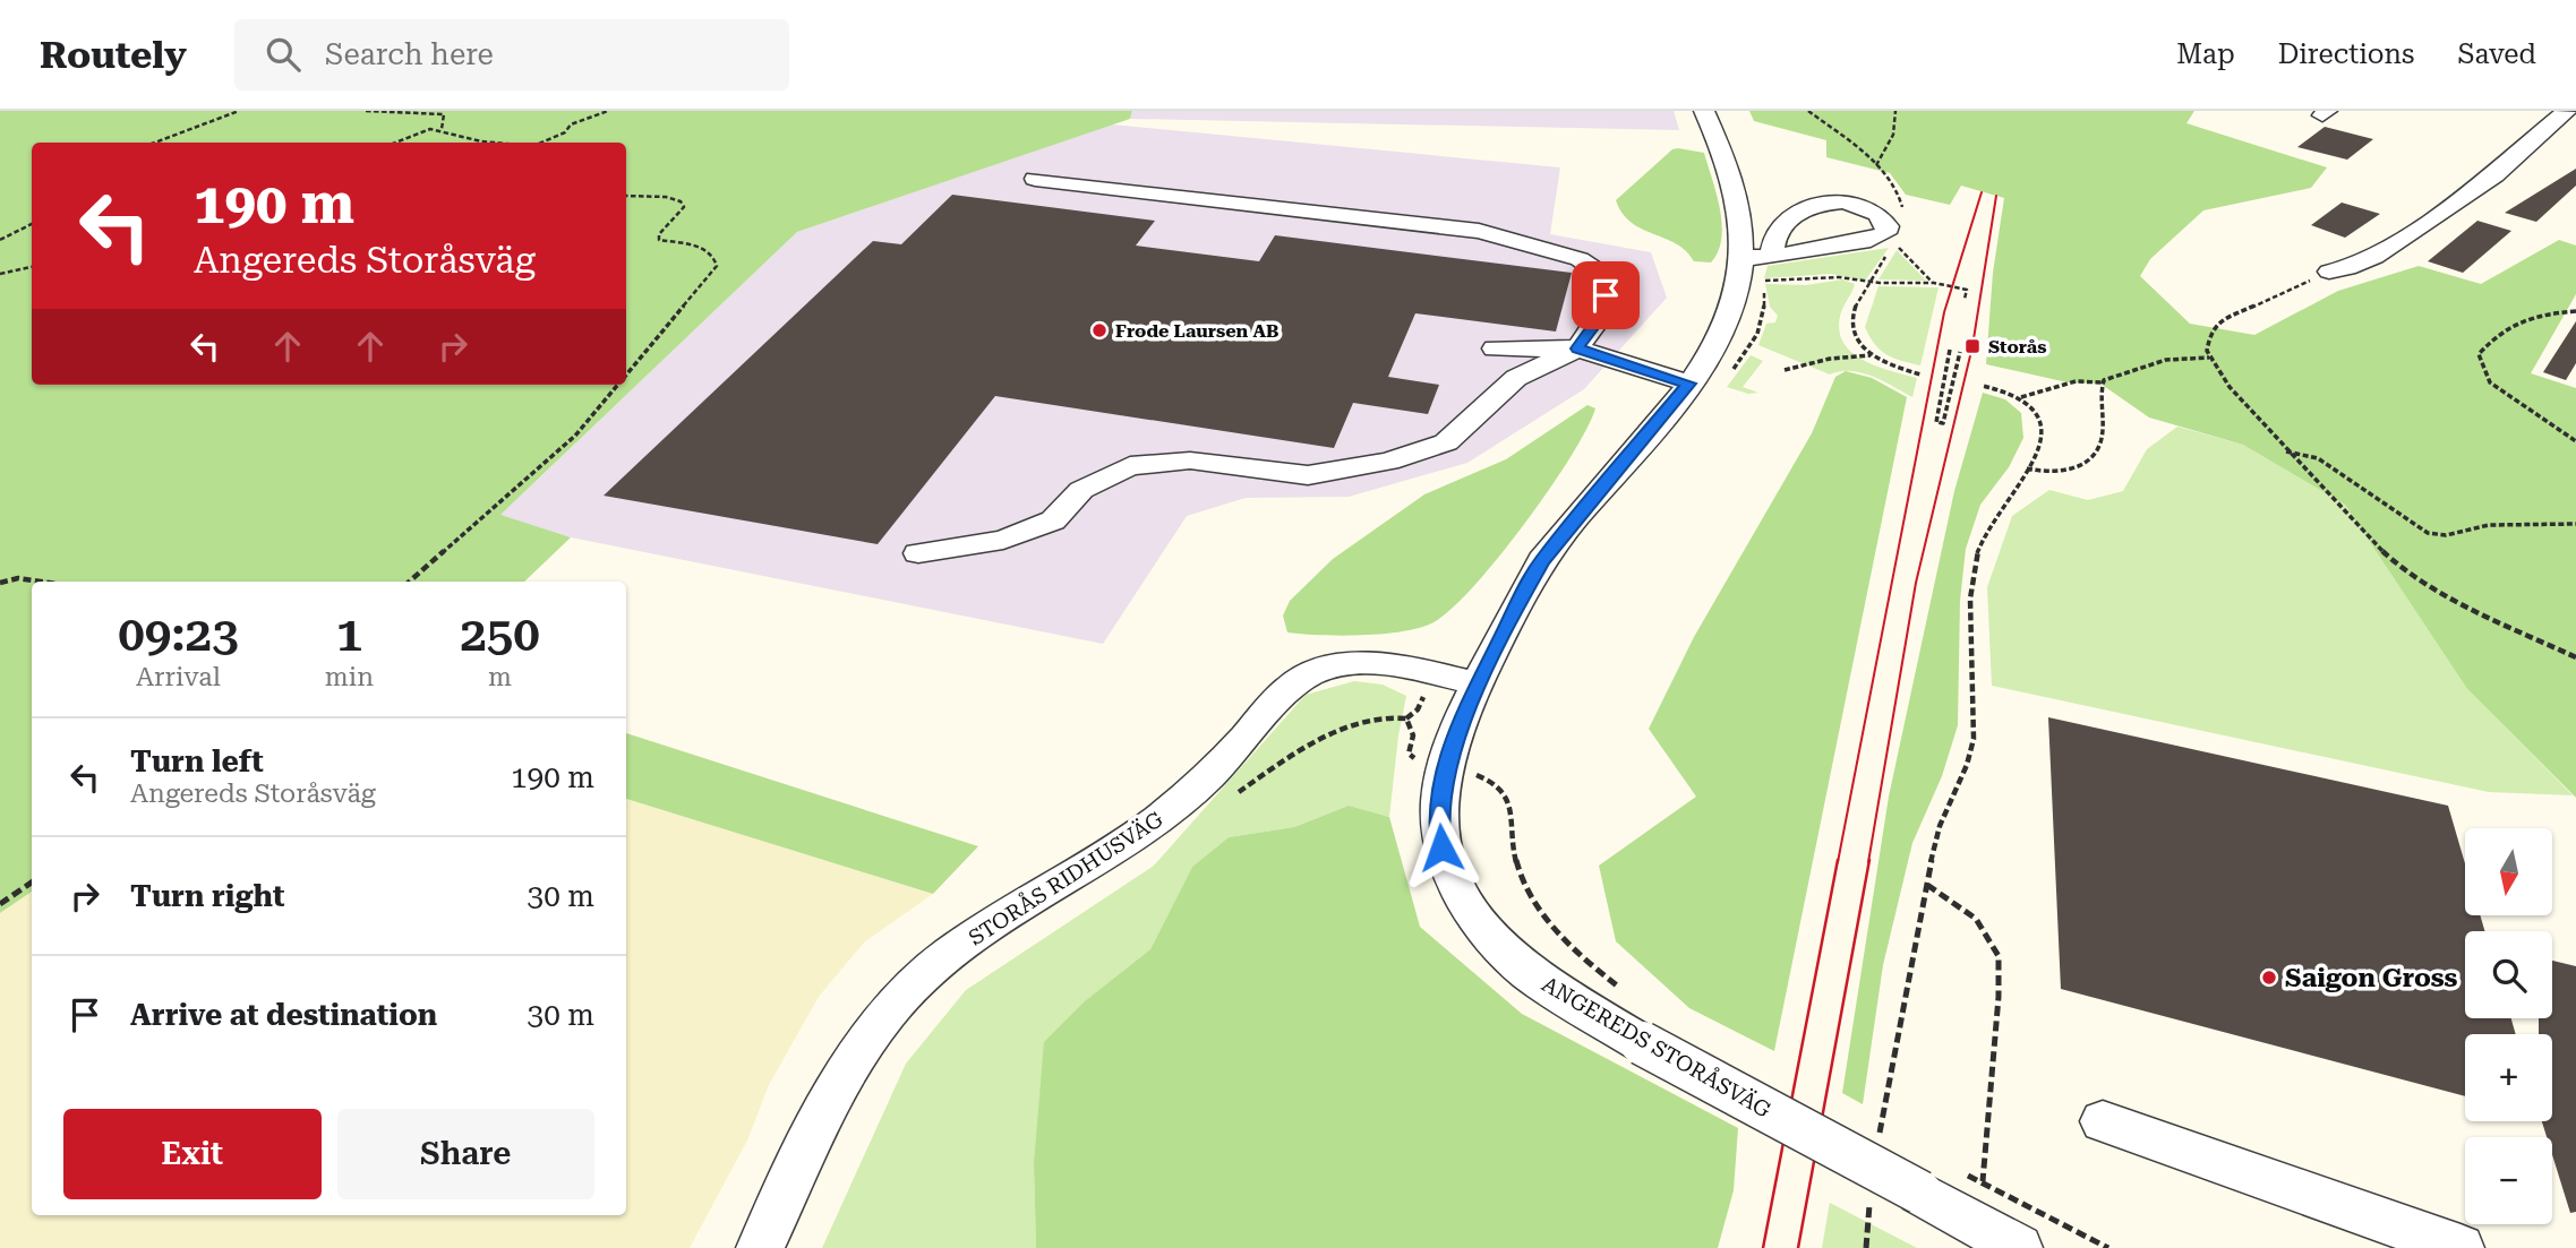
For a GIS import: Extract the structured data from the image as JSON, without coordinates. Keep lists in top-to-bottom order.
{
  "streets": {
    "street": ["STORÅS RIDHUSVÄG", "ANGEREDS STORÅSVÄG"]
  },
  "crossings": [
    ["STORÅS RIDHUSVÄG", "ANGEREDS STORÅSVÄG"]
  ],
  "places": {
    "other": ["Frode Laursen AB", "Saigon Gross"],
    "transit": ["Storås"]
  },
  "north": "bottom",
  "page": {
    "header": "Routely",
    "search": "Search here",
    "nav": ["Map", "Directions", "Saved"],
    "turn": ["190 m", "Angereds Storåsväg"],
    "eta": [
      "09:23",
      "Arrival",
      "1",
      "min",
      "250",
      "m"
    ],
    "list": [
      {
        "name": "Turn left",
        "note": "Angereds Storåsväg",
        "value": "190 m"
      },
      {
        "name": "Turn right",
        "value": "30 m"
      },
      {
        "name": "Arrive at destination",
        "value": "30 m"
      }
    ],
    "map_buttons": ["+", "−"],
    "buttons": ["Exit", "Share"]
  }
}
